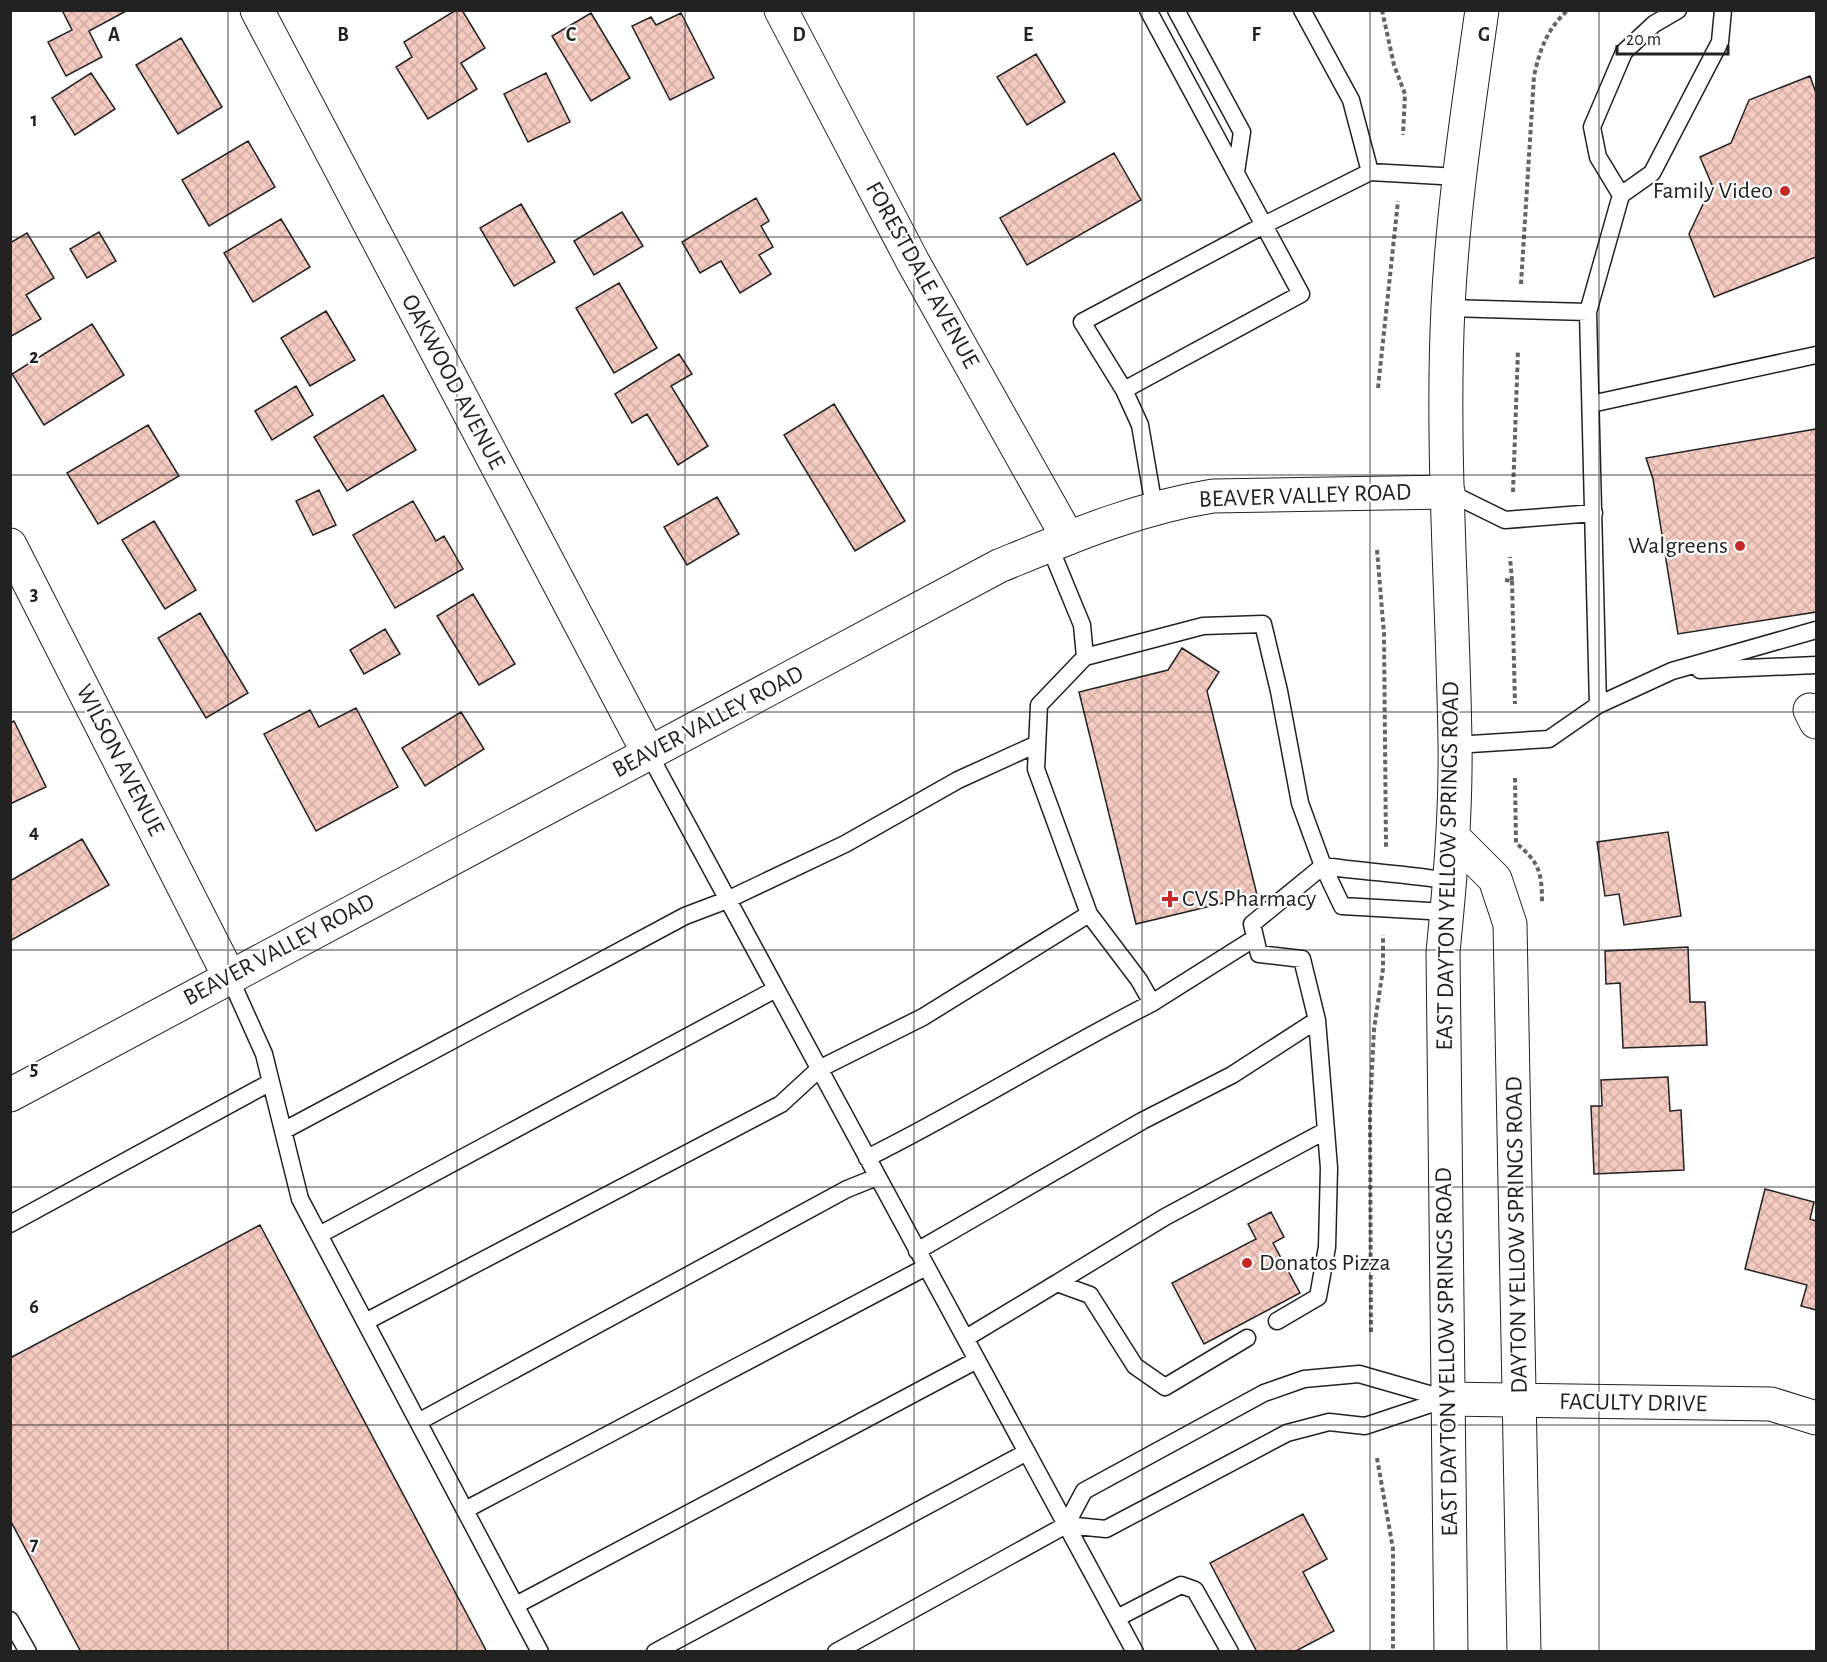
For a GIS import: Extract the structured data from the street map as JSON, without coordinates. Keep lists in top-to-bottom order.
{
  "streets": {
    "street": [
      "FORESTDALE AVENUE",
      "OAKWOOD AVENUE",
      "BEAVER VALLEY ROAD",
      "WILSON AVENUE",
      "EAST DAYTON YELLOW SPRINGS ROAD",
      "DAYTON YELLOW SPRINGS ROAD",
      "FACULTY DRIVE"
    ]
  },
  "crossings": [
    ["FORESTDALE AVENUE", "BEAVER VALLEY ROAD"],
    ["OAKWOOD AVENUE", "BEAVER VALLEY ROAD"],
    ["BEAVER VALLEY ROAD", "WILSON AVENUE"],
    ["BEAVER VALLEY ROAD", "EAST DAYTON YELLOW SPRINGS ROAD"],
    ["EAST DAYTON YELLOW SPRINGS ROAD", "DAYTON YELLOW SPRINGS ROAD"],
    ["EAST DAYTON YELLOW SPRINGS ROAD", "FACULTY DRIVE"],
    ["DAYTON YELLOW SPRINGS ROAD", "FACULTY DRIVE"]
  ],
  "places": {
    "other": ["Family Video", "Walgreens", "Donatos Pizza"],
    "health": ["CVS Pharmacy"]
  },
  "scale_bar": "20 m",
  "grid": {
    "columns": [
      "A",
      "B",
      "C",
      "D",
      "E",
      "F",
      "G"
    ],
    "rows": [
      "1",
      "2",
      "3",
      "4",
      "5",
      "6",
      "7"
    ]
  }
}
